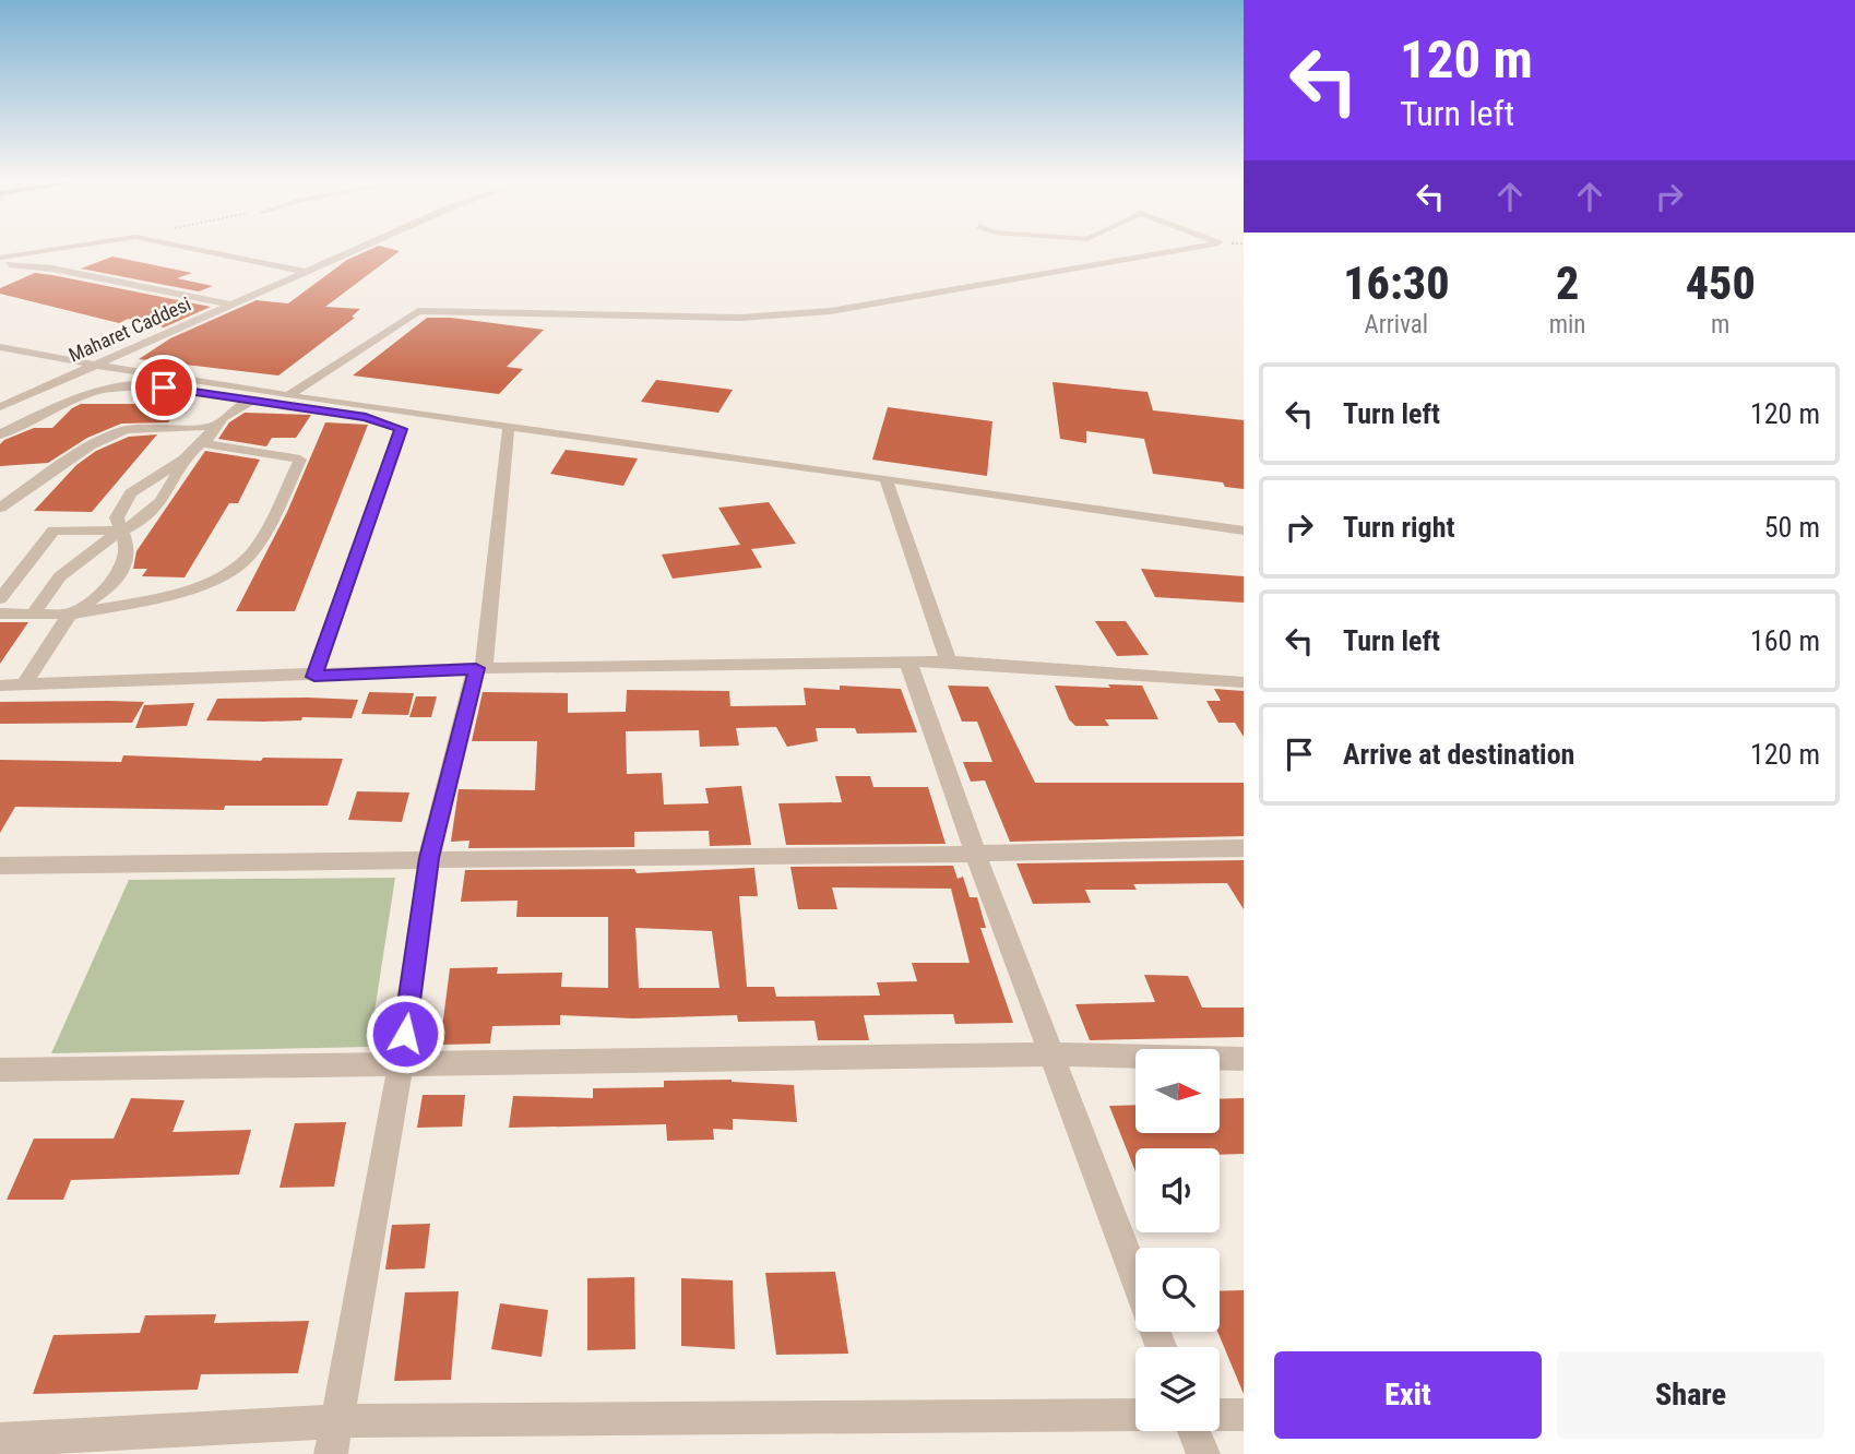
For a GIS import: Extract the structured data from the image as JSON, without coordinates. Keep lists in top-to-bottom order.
{
  "streets": {
    "street": ["Maharet Caddesi"]
  },
  "north": "right",
  "page": {
    "turn": ["120 m", "Turn left"],
    "eta": [
      "16:30",
      "Arrival",
      "2",
      "min",
      "450",
      "m"
    ],
    "list": [
      {
        "name": "Turn left",
        "value": "120 m"
      },
      {
        "name": "Turn right",
        "value": "50 m"
      },
      {
        "name": "Turn left",
        "value": "160 m"
      },
      {
        "name": "Arrive at destination",
        "value": "120 m"
      }
    ],
    "buttons": ["Exit", "Share"]
  }
}
